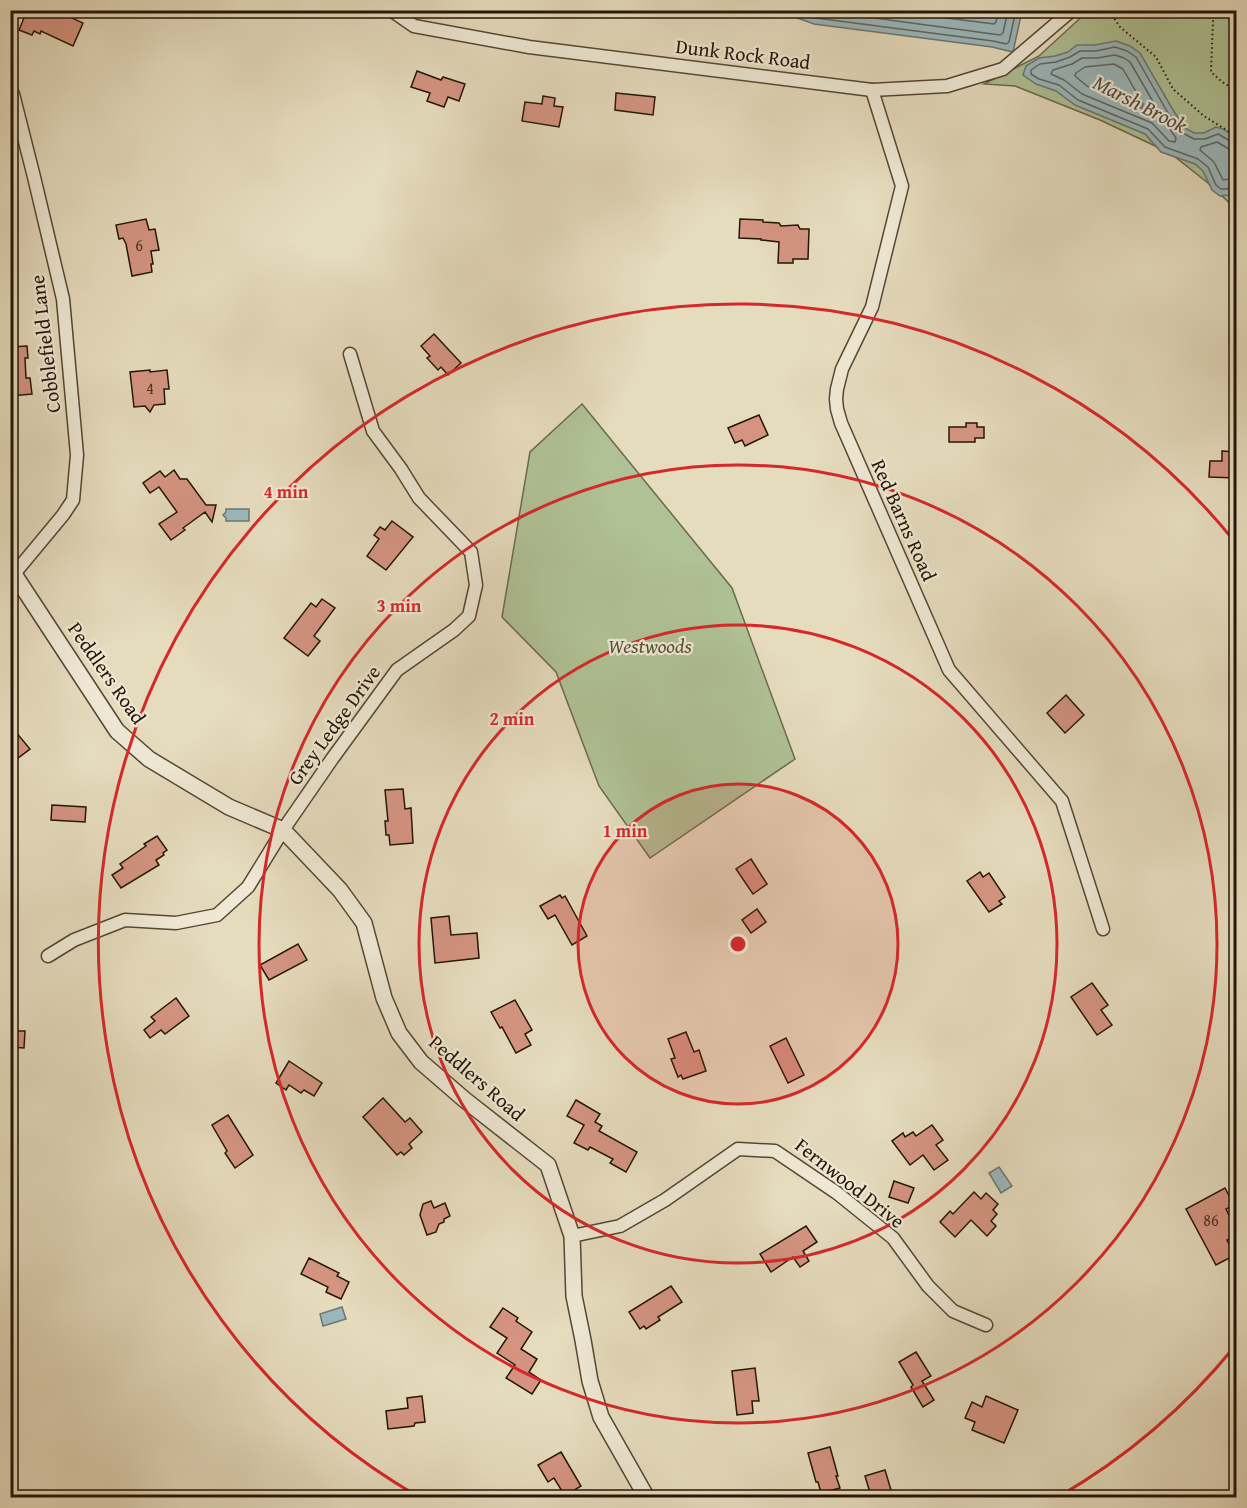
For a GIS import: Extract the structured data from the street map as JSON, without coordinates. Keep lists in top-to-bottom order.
{
  "streets": {
    "street": [
      "Dunk Rock Road",
      "Cobblefield Lane",
      "Red Barns Road",
      "Peddlers Road",
      "Grey Ledge Drive",
      "Fernwood Drive"
    ]
  },
  "crossings": [
    ["Dunk Rock Road", "Red Barns Road"],
    ["Cobblefield Lane", "Peddlers Road"],
    ["Peddlers Road", "Grey Ledge Drive"],
    ["Peddlers Road", "Fernwood Drive"]
  ],
  "water": ["Marsh Brook"],
  "parks": ["Westwoods"],
  "house_numbers": ["6", "4", "86"],
  "rings": [
    "4 min",
    "3 min",
    "2 min",
    "1 min"
  ]
}
